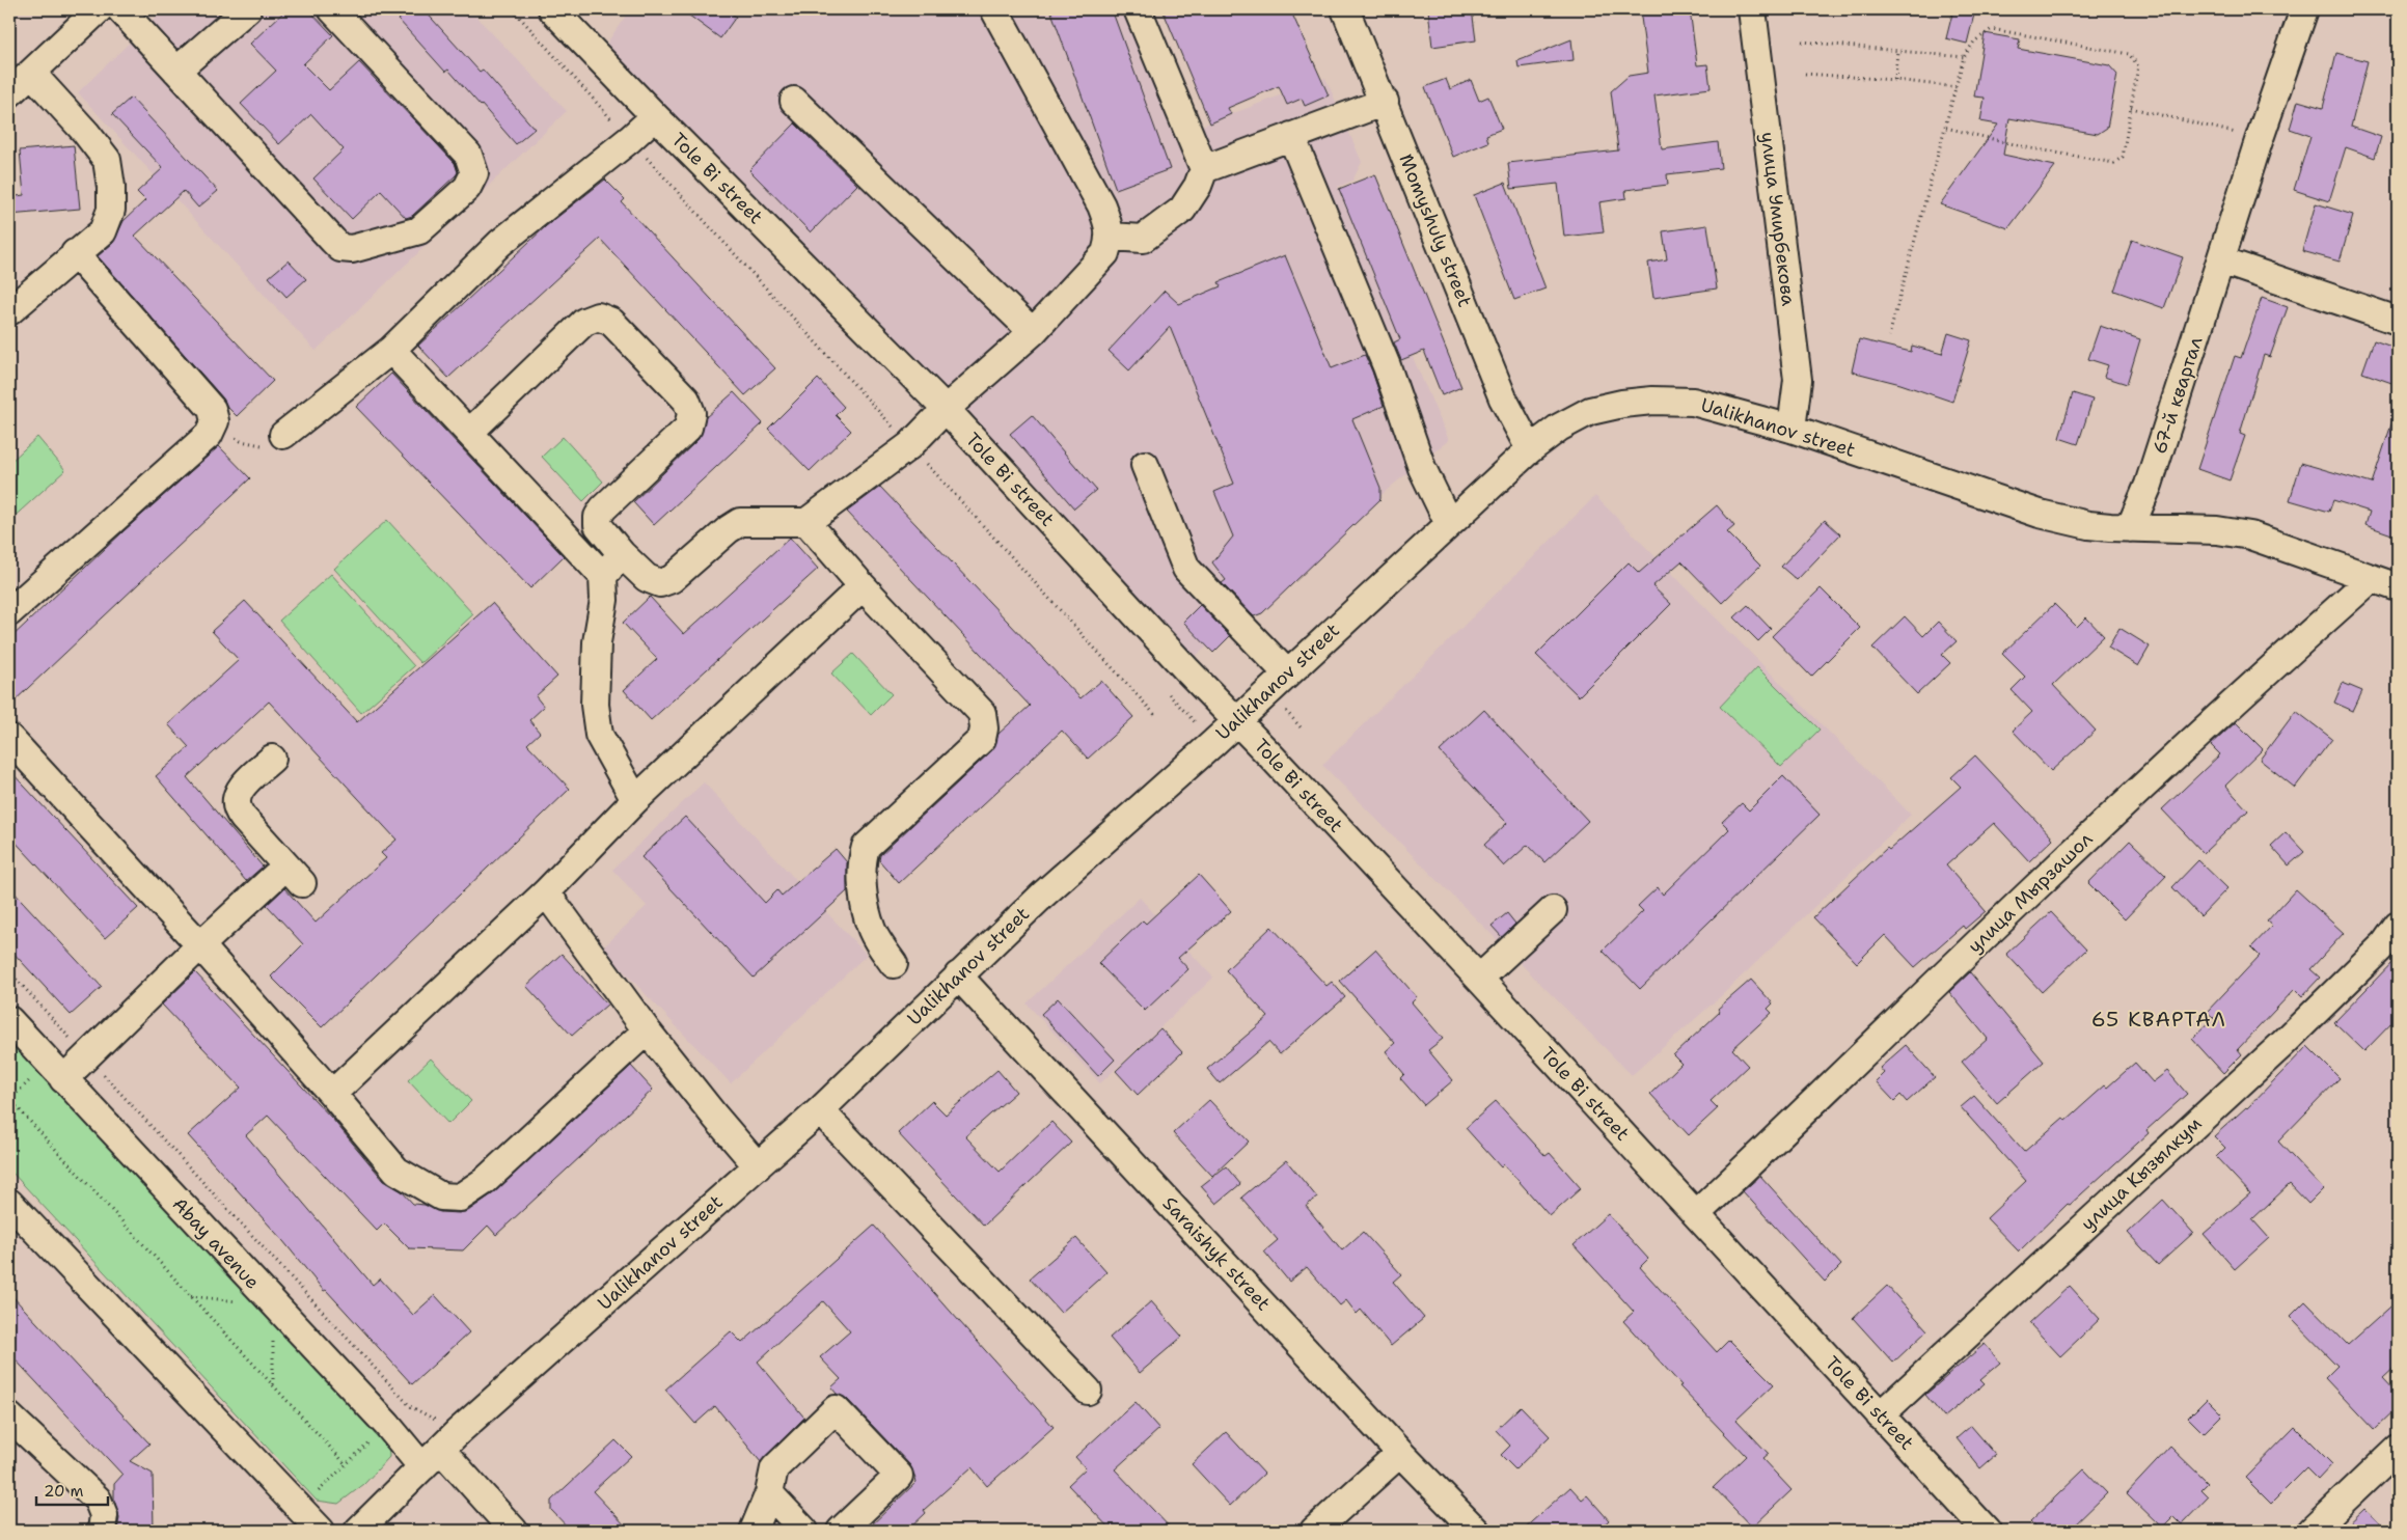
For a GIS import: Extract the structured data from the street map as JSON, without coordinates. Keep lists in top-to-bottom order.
{
  "streets": {
    "street": [
      "Tole Bi street",
      "улица Умирбекова",
      "Momyshuly street",
      "67-й квартал",
      "Ualikhanov street",
      "улица Мырзашол",
      "улица Кызылкум",
      "Abay avenue",
      "Saraishyk street"
    ]
  },
  "crossings": [
    ["Tole Bi street", "Ualikhanov street"],
    ["Tole Bi street", "улица Мырзашол"],
    ["Tole Bi street", "улица Кызылкум"],
    ["улица Умирбекова", "Ualikhanov street"],
    ["Momyshuly street", "Ualikhanov street"],
    ["67-й квартал", "Ualikhanov street"],
    ["Ualikhanov street", "улица Мырзашол"],
    ["Ualikhanov street", "Abay avenue"],
    ["Ualikhanov street", "Saraishyk street"]
  ],
  "districts": ["65 КВАРТАЛ"],
  "scale_bar": "20 m"
}
